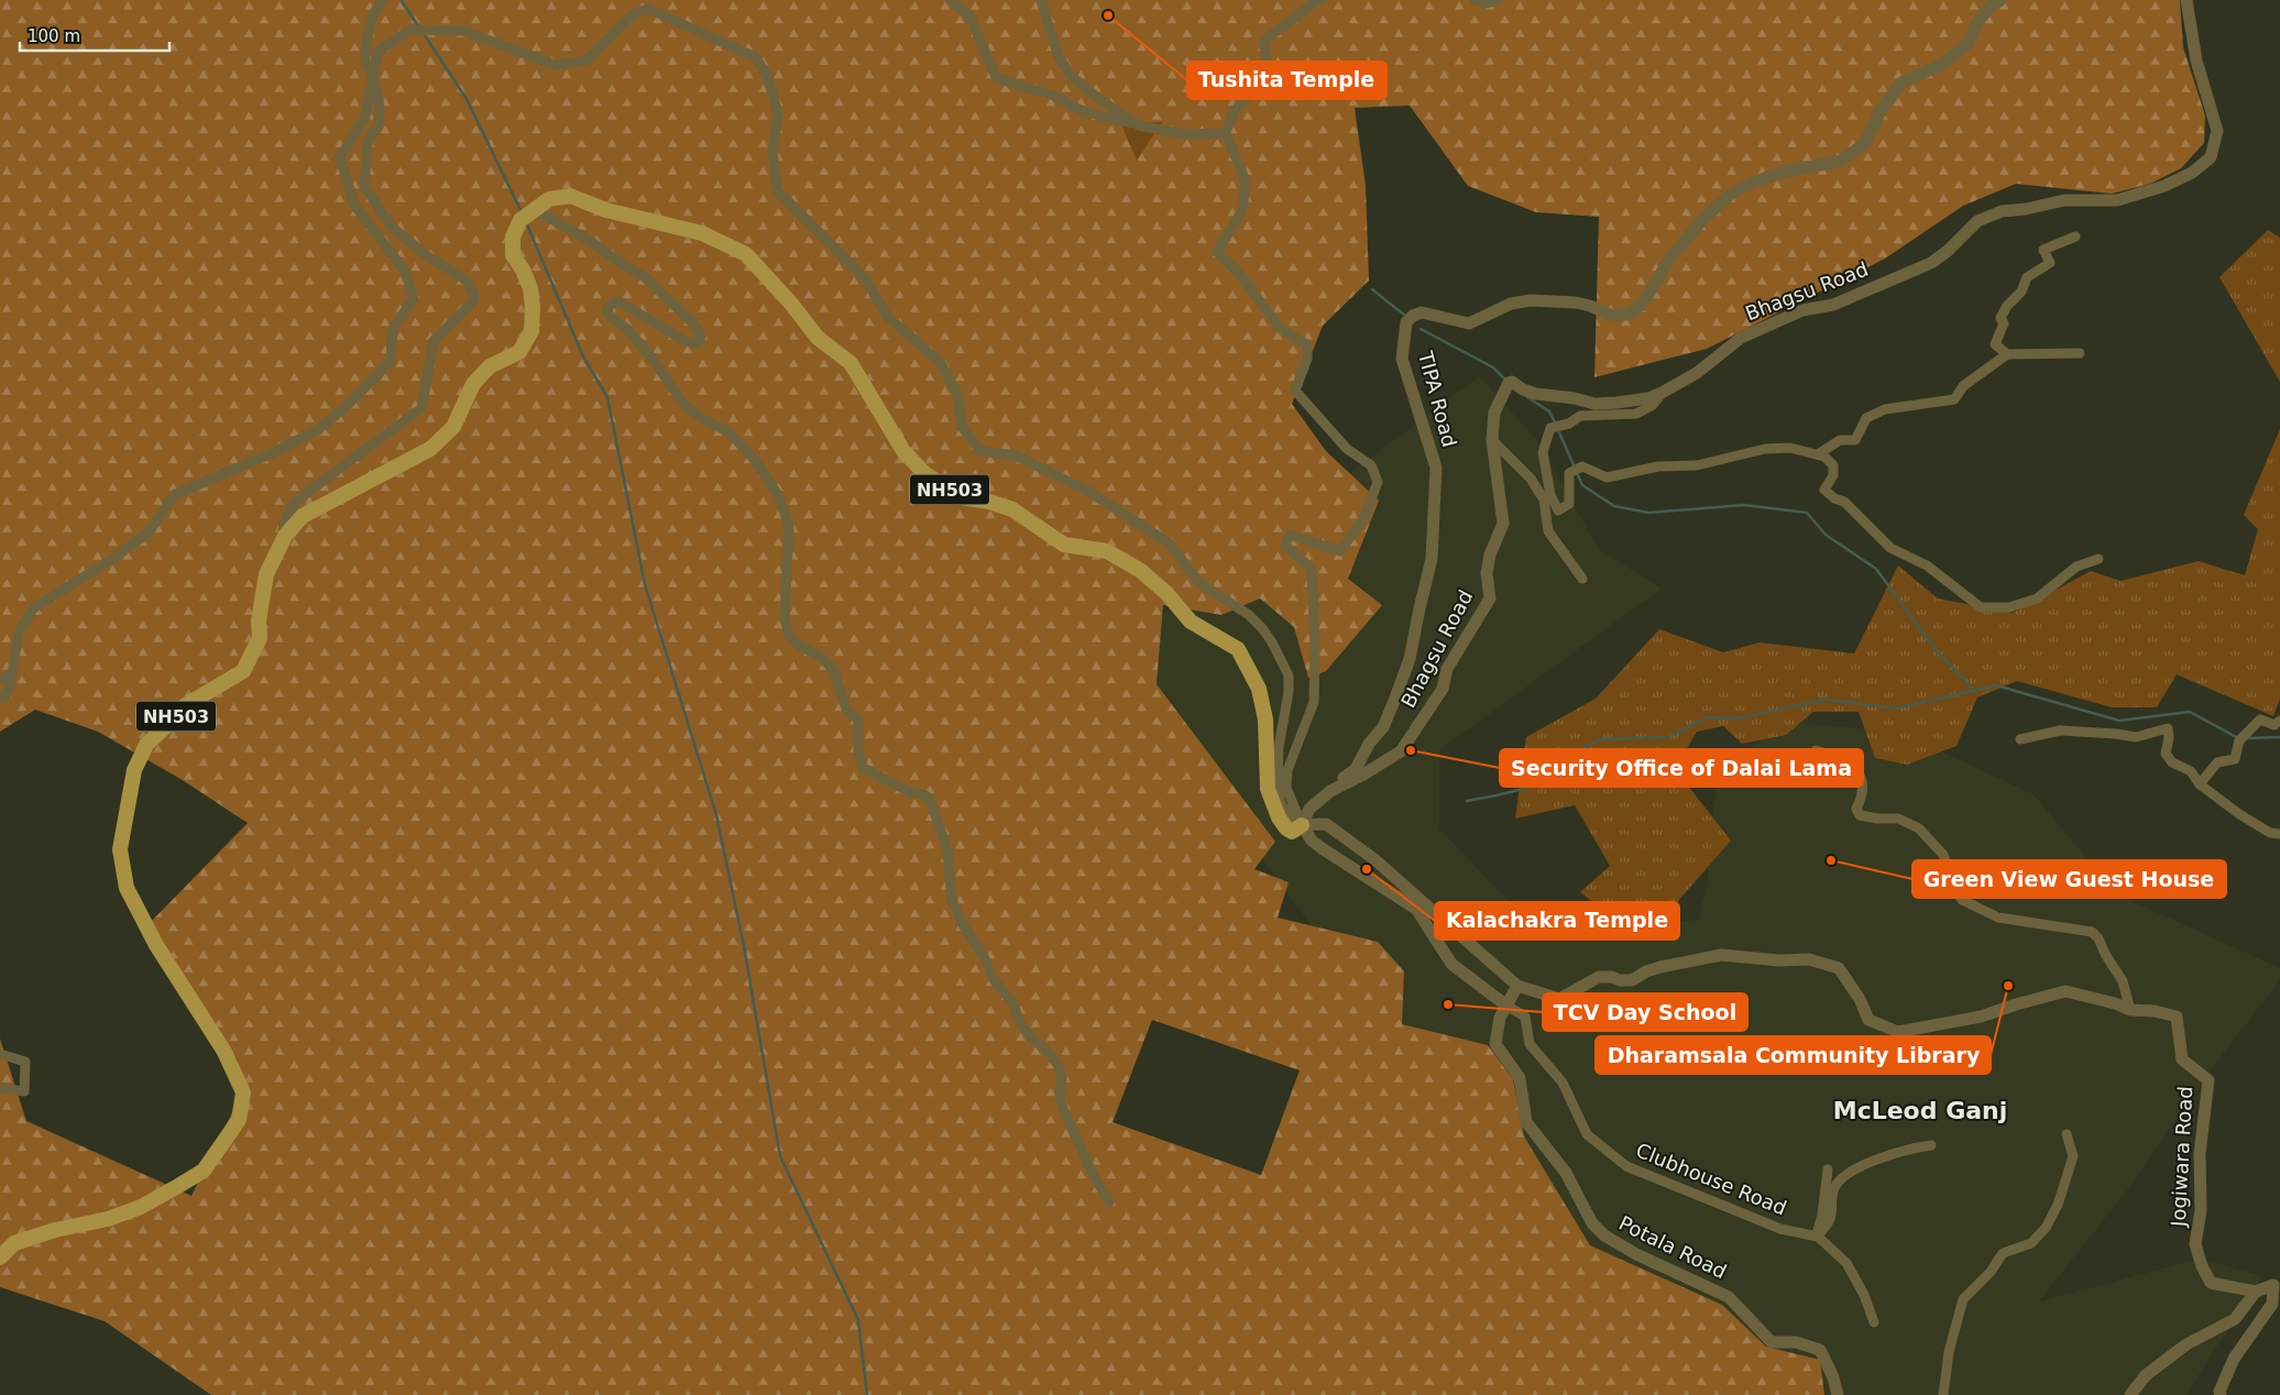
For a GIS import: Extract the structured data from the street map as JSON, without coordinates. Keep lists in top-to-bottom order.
{
  "streets": {
    "main road": ["NH503"],
    "street": [
      "Bhagsu Road",
      "TIPA Road",
      "Jogiwara Road",
      "Clubhouse Road",
      "Potala Road"
    ]
  },
  "crossings": [
    ["Bhagsu Road", "TIPA Road"],
    ["Bhagsu Road", "NH503"],
    ["Bhagsu Road", "Jogiwara Road"],
    ["NH503", "Jogiwara Road"],
    ["Clubhouse Road", "Potala Road"]
  ],
  "districts": ["McLeod Ganj"],
  "places": [
    "Tushita Temple",
    "Security Office of Dalai Lama",
    "Green View Guest House",
    "Kalachakra Temple",
    "Dharamsala Community Library",
    "TCV Day School"
  ],
  "scale_bar": "100 m"
}
